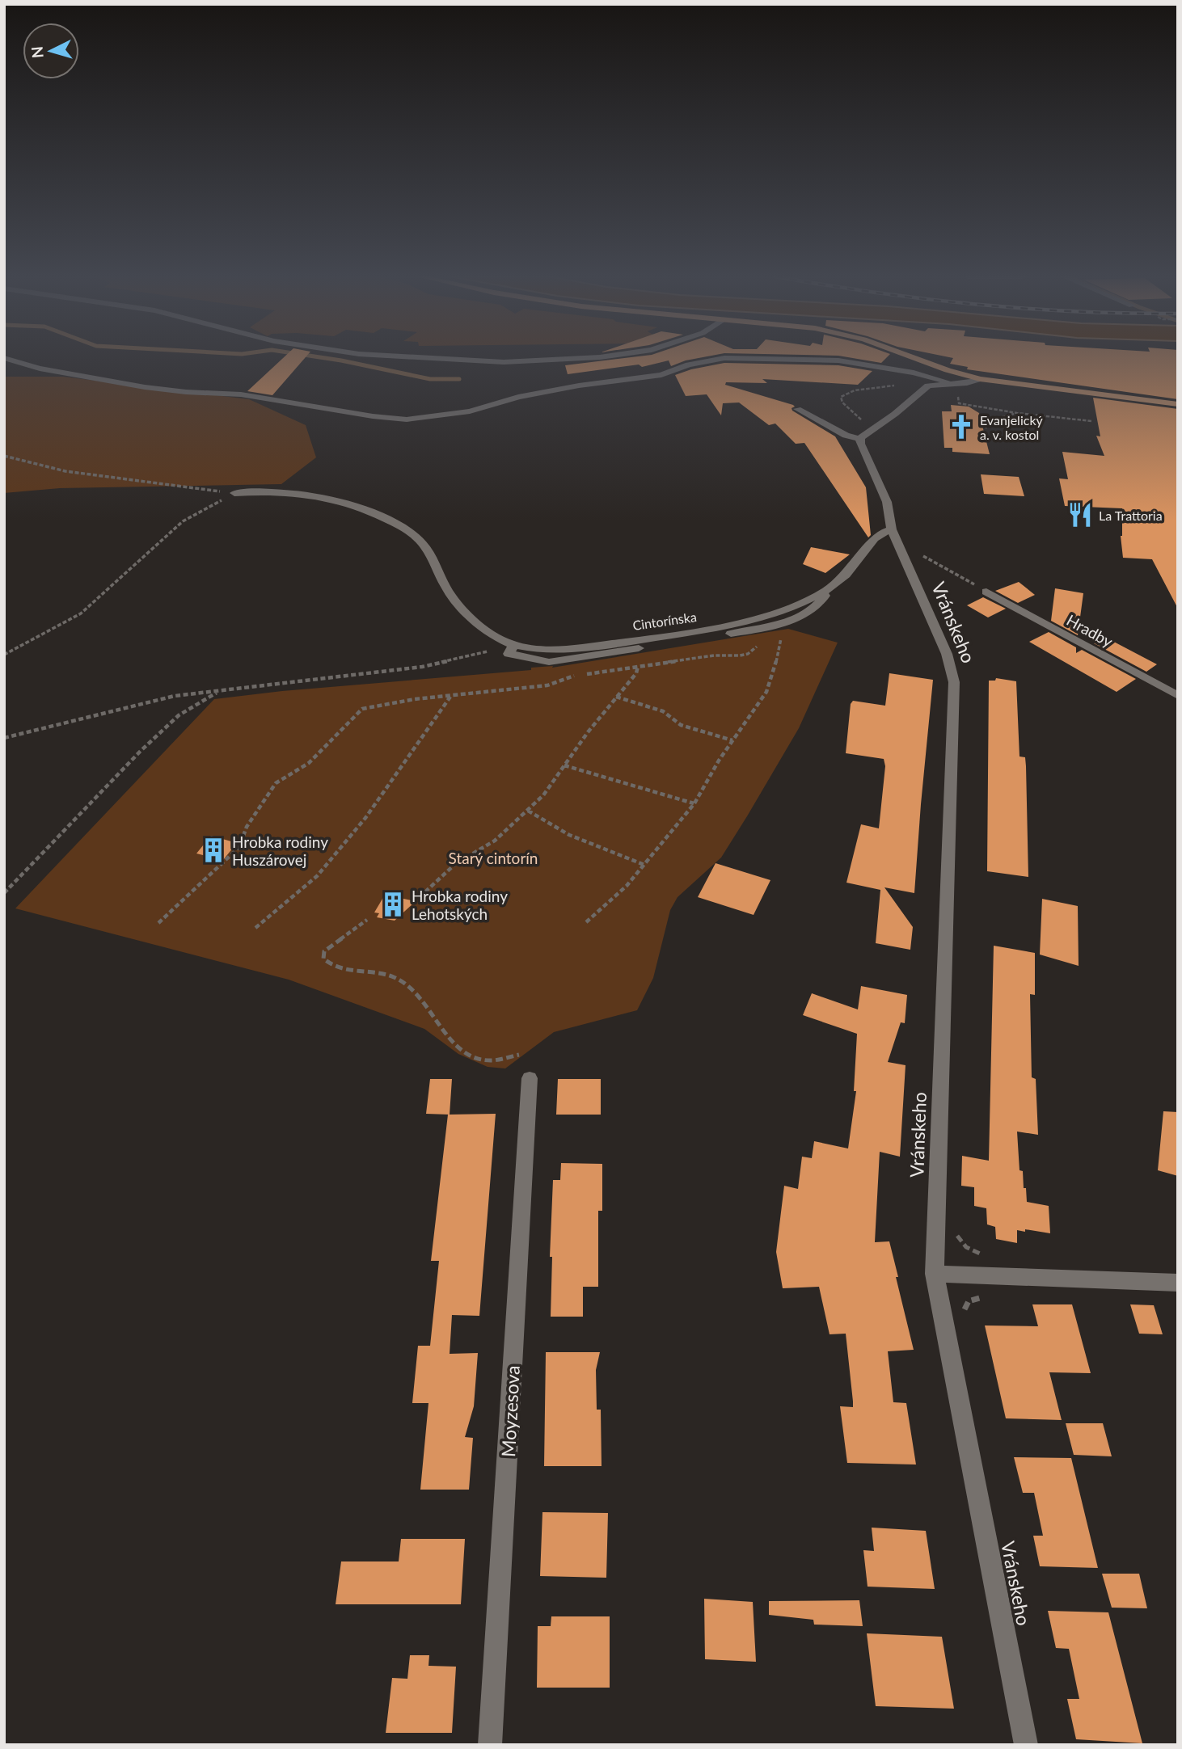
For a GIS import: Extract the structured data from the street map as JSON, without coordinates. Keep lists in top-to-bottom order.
{
  "streets": {
    "street": [
      "Cintorínska",
      "Vránskeho",
      "Hradby",
      "Moyzesova"
    ]
  },
  "crossings": [
    ["Cintorínska", "Vránskeho"]
  ],
  "parks": ["Starý cintorín"],
  "places": {
    "church": ["Evanjelický a. v. kostol"],
    "restaurant": ["La Trattoria"],
    "building": ["Hrobka rodiny Huszárovej", "Hrobka rodiny Lehotských"]
  },
  "north": "left"
}
